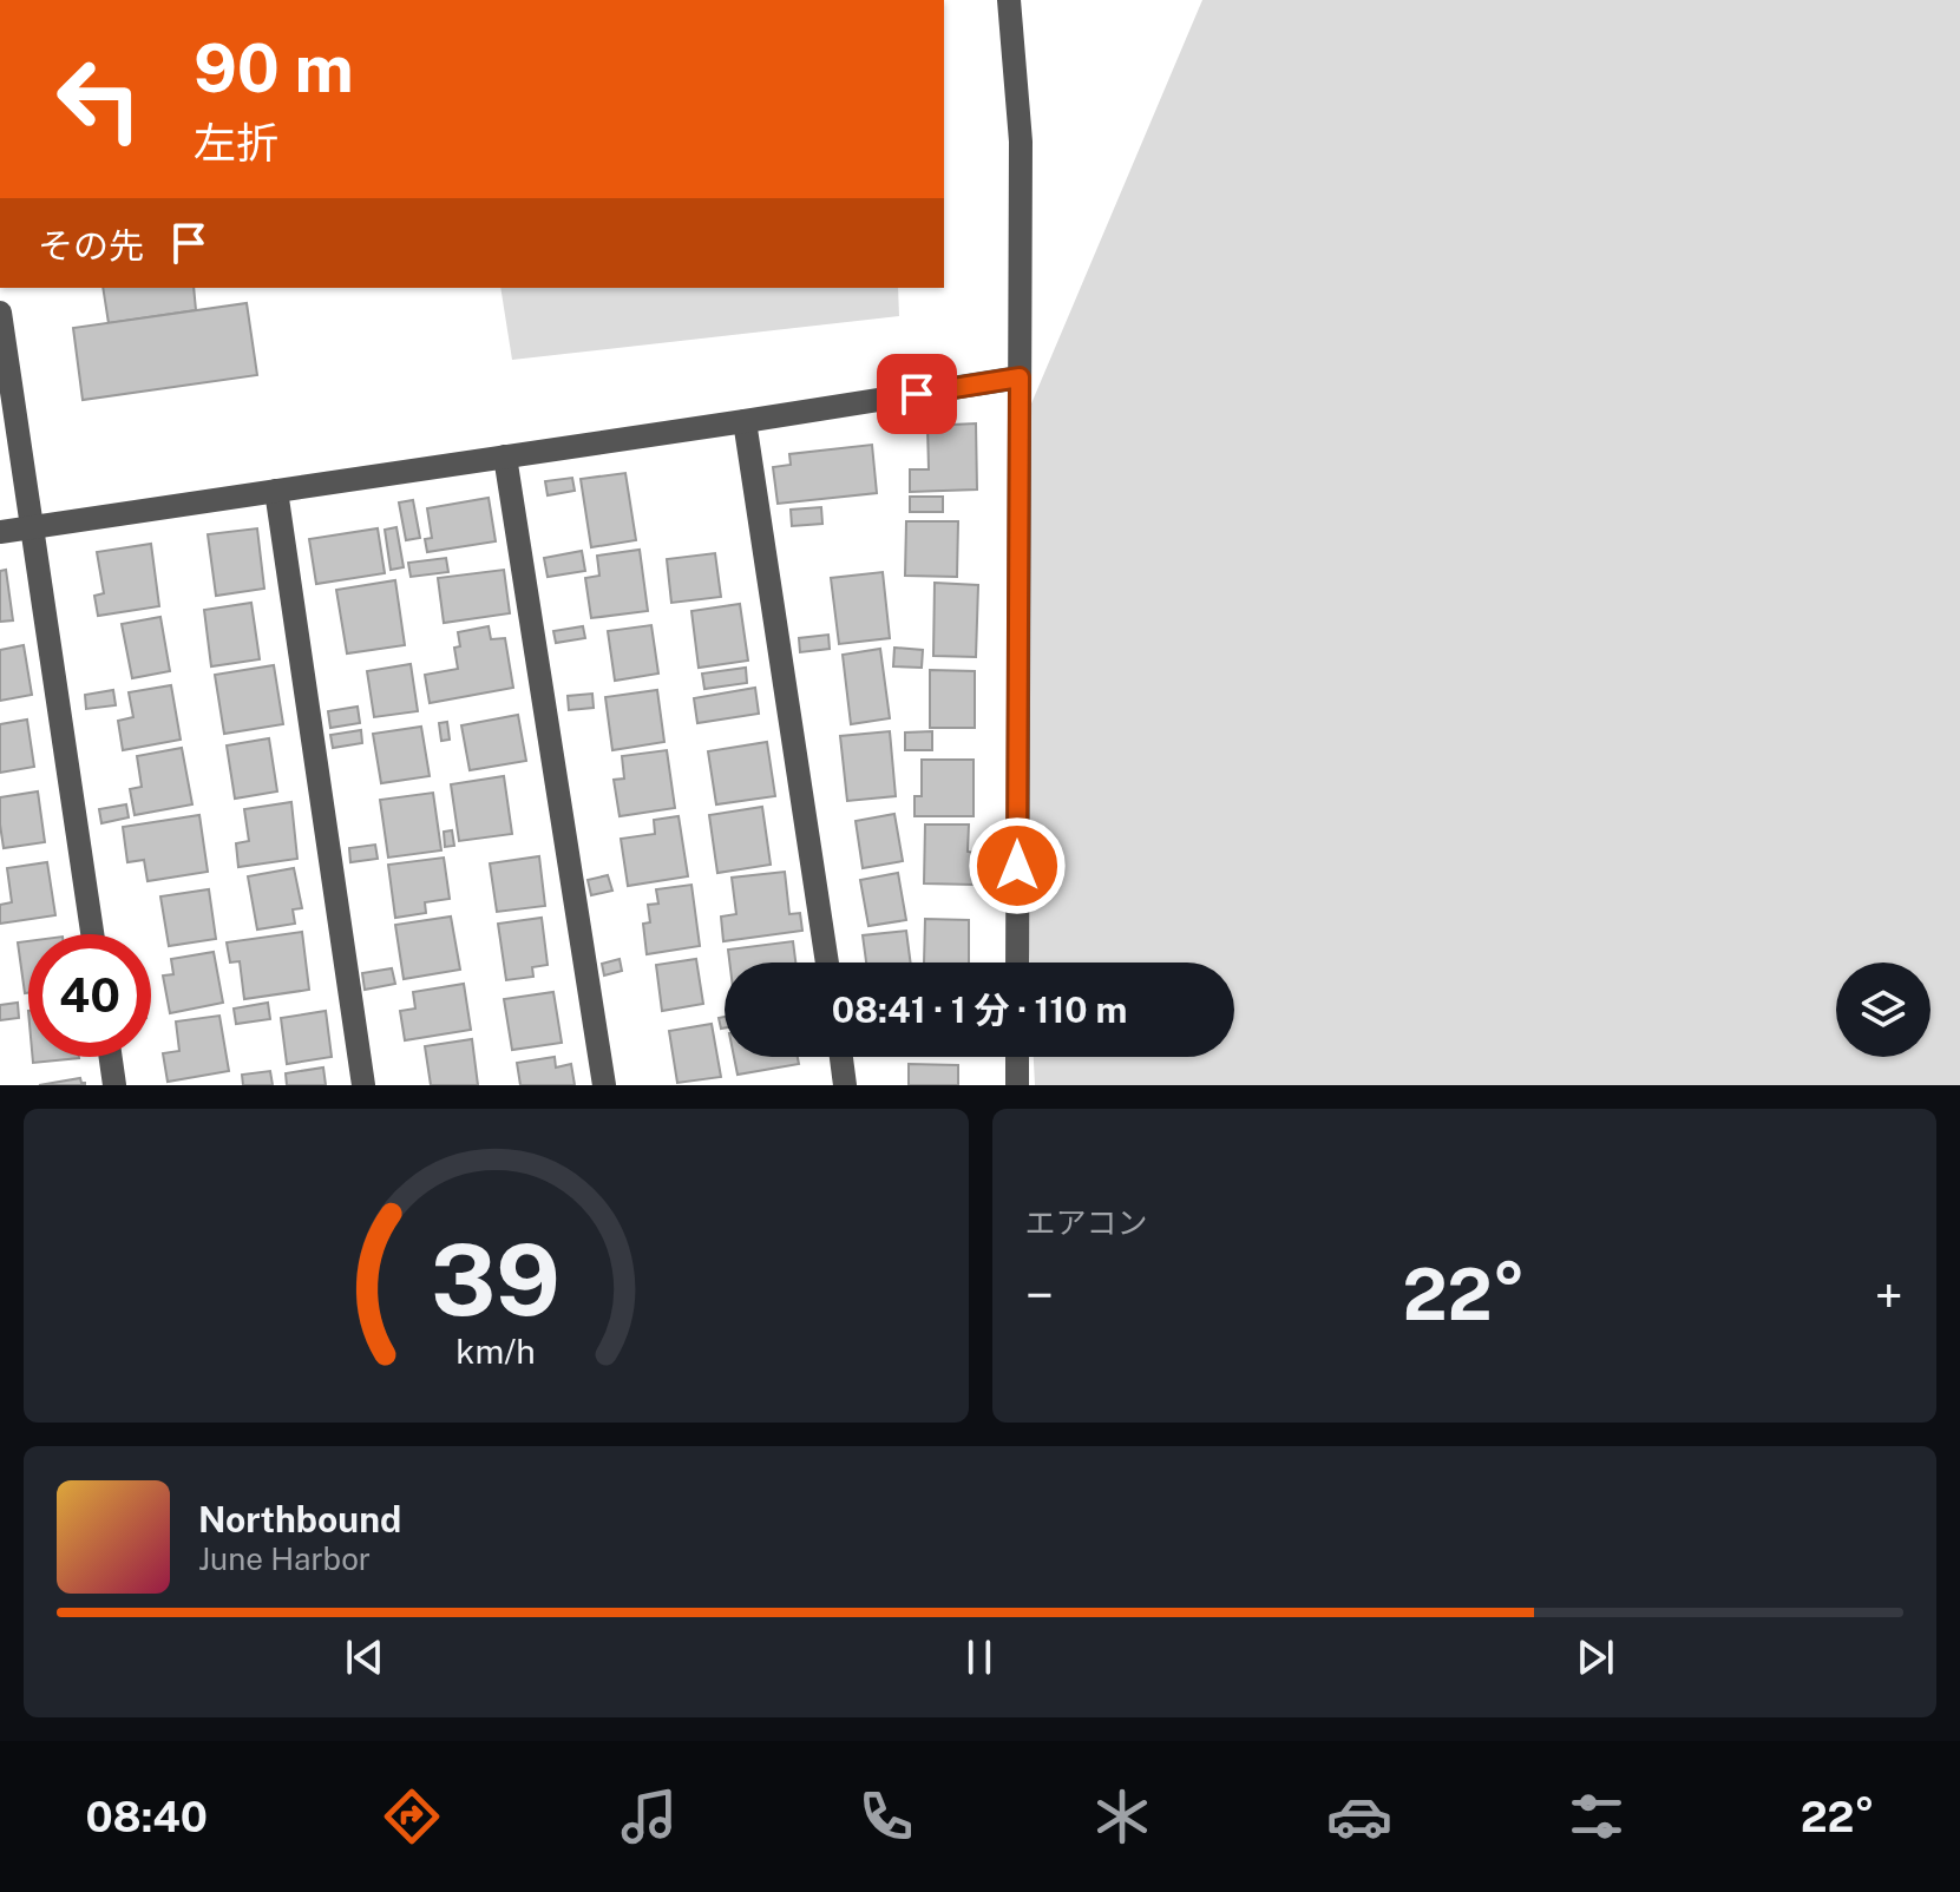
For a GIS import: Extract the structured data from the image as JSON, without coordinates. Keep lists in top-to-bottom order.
{
  "page": {
    "turn": ["90 m", "左折"],
    "then": "その先",
    "limit": "40",
    "trip": "08:41 · 1 分 · 110 m",
    "tile": "エアコン",
    "heat": ["−", "22°", "+"],
    "song": ["Northbound", "June Harbor"],
    "tabs": ["08:40", "22°"],
    "gauge": ["39", "km/h"]
  }
}
